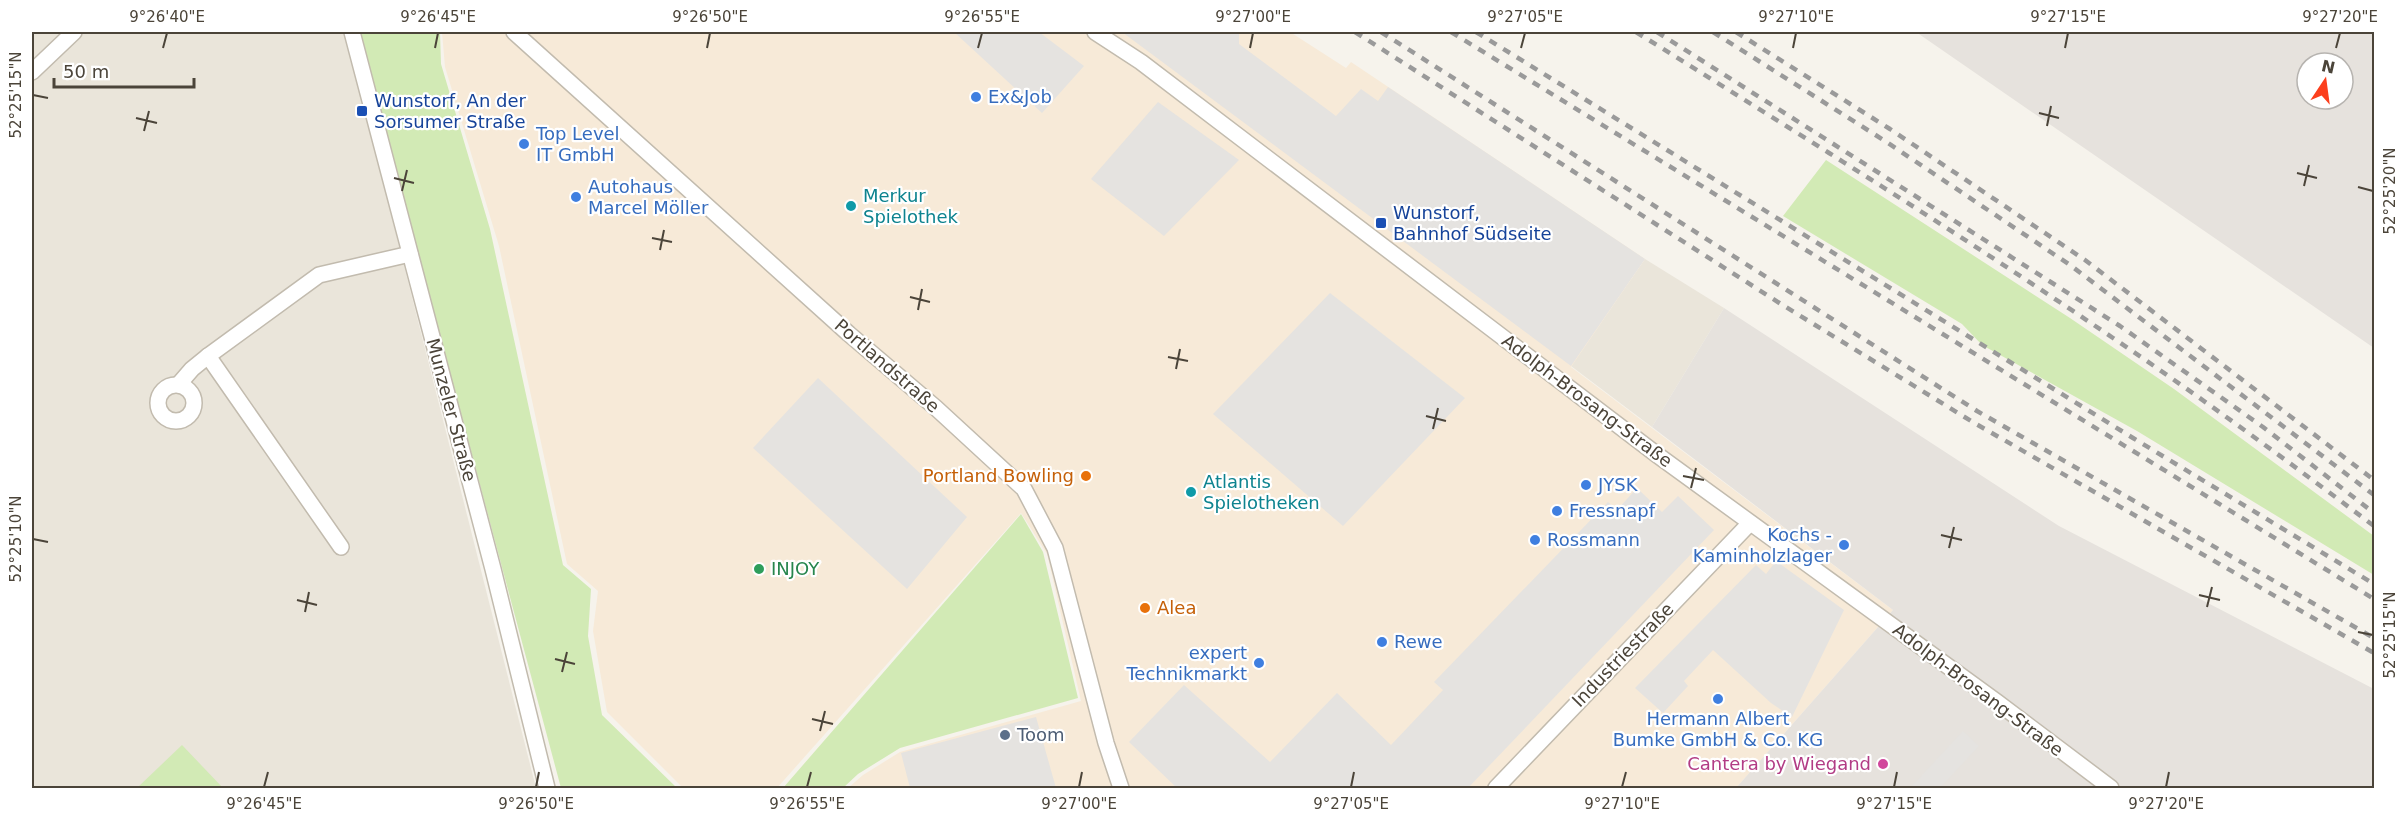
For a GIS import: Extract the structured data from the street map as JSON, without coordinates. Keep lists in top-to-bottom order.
{
  "streets": {
    "street": [
      "Portlandstraße",
      "Adolph-Brosang-Straße",
      "Munzeler Straße",
      "Industriestraße"
    ]
  },
  "crossings": [
    ["Adolph-Brosang-Straße", "Industriestraße"]
  ],
  "places": {
    "other": [
      "Ex&Job",
      "Top Level IT GmbH",
      "Autohaus Marcel Möller",
      "Merkur Spielothek",
      "Portland Bowling",
      "JYSK",
      "Atlantis Spielotheken",
      "Fressnapf",
      "Rossmann",
      "Kochs - Kaminholzlager",
      "INJOY",
      "Alea",
      "Rewe",
      "expert Technikmarkt",
      "Hermann Albert Bumke GmbH & Co. KG",
      "Toom",
      "Cantera by Wiegand"
    ],
    "transit": ["Wunstorf, An der Sorsumer Straße", "Wunstorf, Bahnhof Südseite"]
  },
  "scale_bar": "50 m",
  "north": "top",
  "coordinates": [
    "9°26'40\"E",
    "9°26'45\"E",
    "9°26'50\"E",
    "9°26'55\"E",
    "9°27'00\"E",
    "9°27'05\"E",
    "9°27'10\"E",
    "9°27'15\"E",
    "9°27'20\"E",
    "52°25'15\"N",
    "52°25'20\"N",
    "52°25'10\"N"
  ]
}
